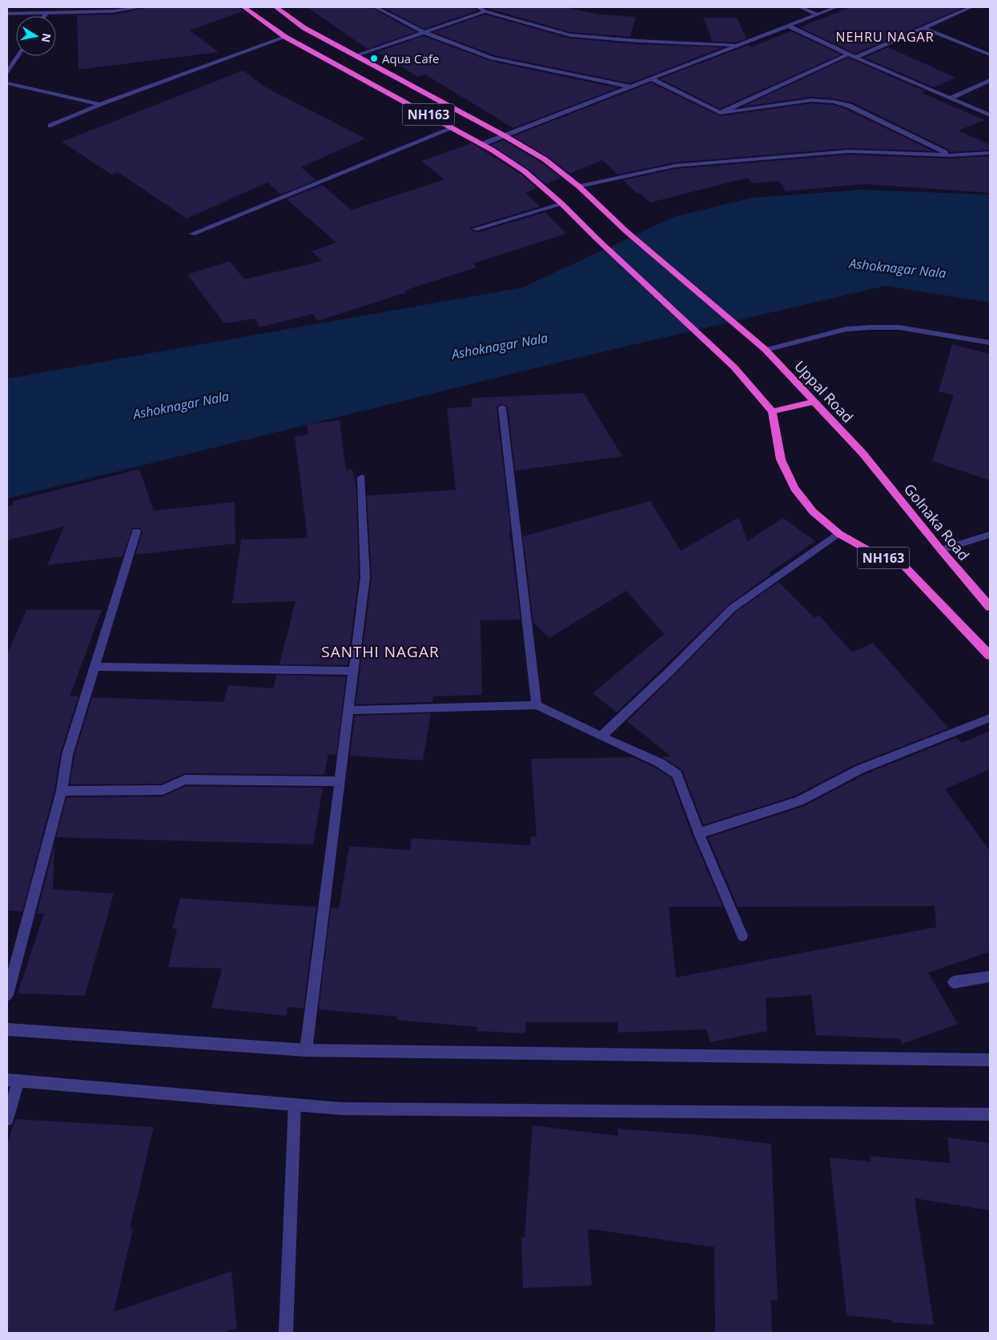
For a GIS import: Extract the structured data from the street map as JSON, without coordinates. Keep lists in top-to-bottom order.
{
  "streets": {
    "highway": ["NH163", "Uppal Road", "Golnaka Road"]
  },
  "crossings": [
    ["NH163", "Uppal Road"],
    ["Uppal Road", "Golnaka Road"]
  ],
  "districts": ["NEHRU NAGAR", "SANTHI NAGAR"],
  "water": ["Ashoknagar Nala"],
  "places": ["Aqua Cafe"],
  "north": "right"
}
